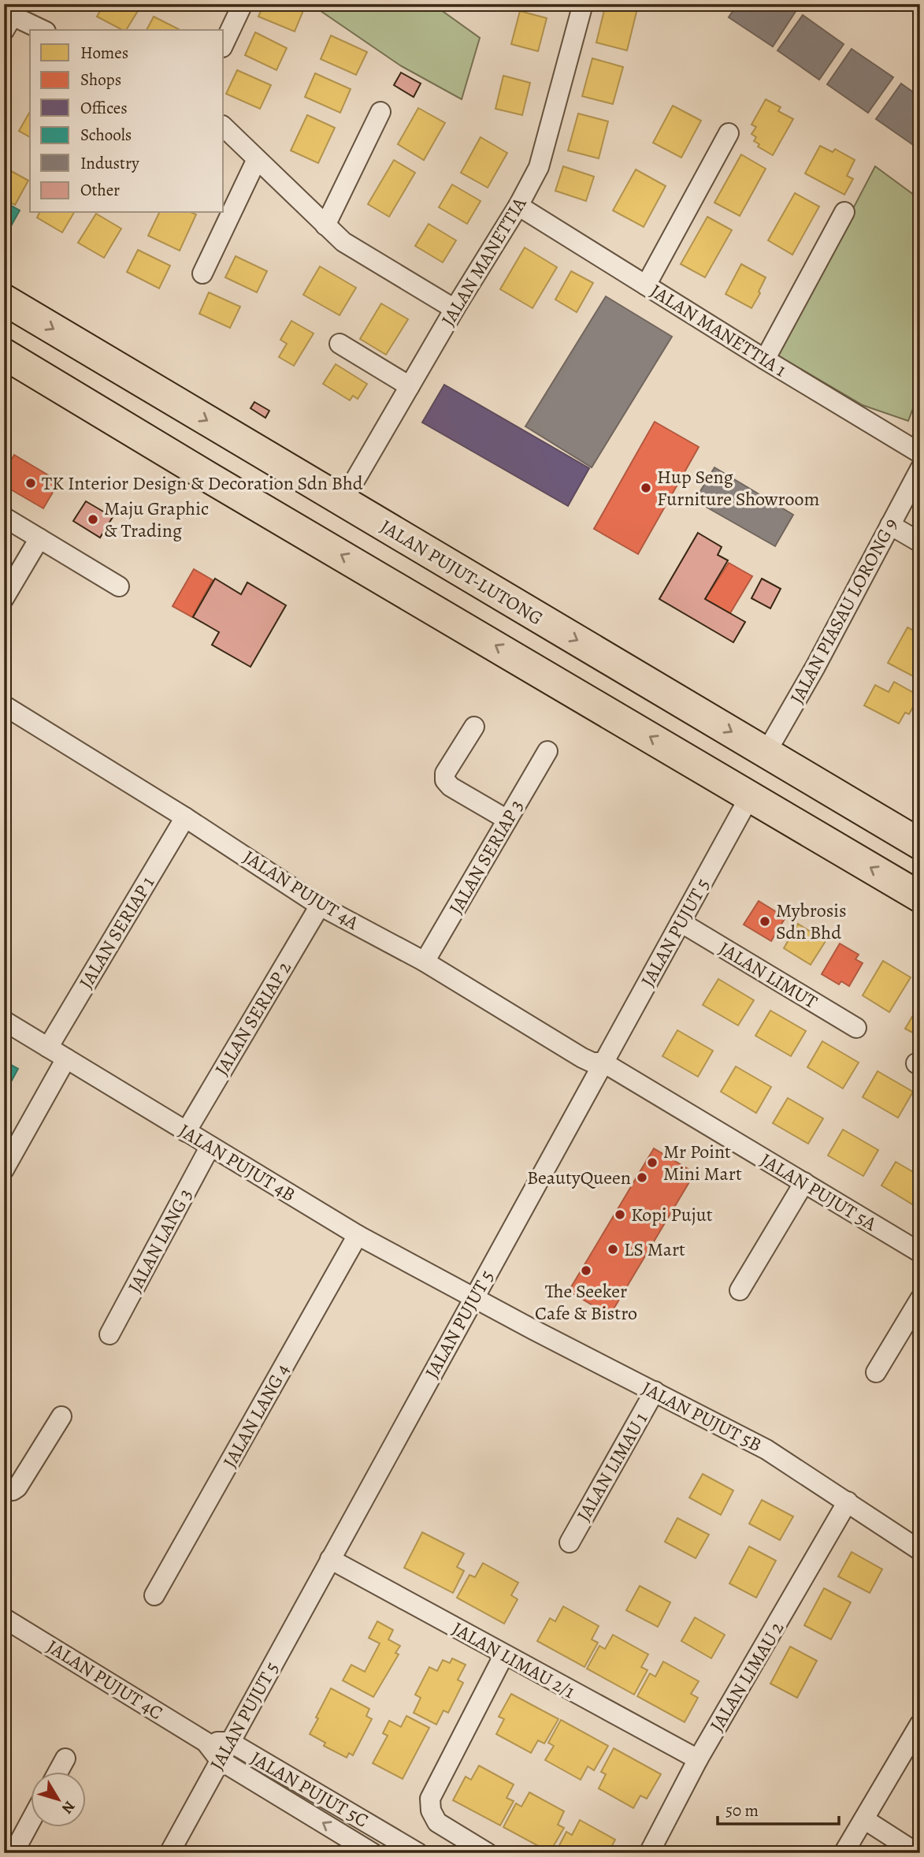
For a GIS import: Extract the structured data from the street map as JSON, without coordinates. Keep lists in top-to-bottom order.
{
  "streets": {
    "highway": ["JALAN PUJUT-LUTONG"],
    "street": [
      "JALAN MANETTIA",
      "JALAN MANETTIA 1",
      "JALAN PIASAU LORONG 9",
      "JALAN SERIAP 3",
      "JALAN PUJUT 4A",
      "JALAN SERIAP 1",
      "JALAN PUJUT 5",
      "JALAN LIMUT",
      "JALAN SERIAP 2",
      "JALAN PUJUT 4B",
      "JALAN PUJUT 5A",
      "JALAN LANG 3",
      "JALAN LANG 4",
      "JALAN PUJUT 5B",
      "JALAN LIMAU 1",
      "JALAN LIMAU 2/1",
      "JALAN LIMAU 2",
      "JALAN PUJUT 4C",
      "JALAN PUJUT 5C"
    ]
  },
  "crossings": [
    ["JALAN MANETTIA", "JALAN MANETTIA 1"],
    ["JALAN MANETTIA", "JALAN PUJUT-LUTONG"],
    ["JALAN PUJUT-LUTONG", "JALAN PIASAU LORONG 9"],
    ["JALAN SERIAP 3", "JALAN PUJUT 4A"],
    ["JALAN PUJUT 4A", "JALAN SERIAP 1"],
    ["JALAN PUJUT 4A", "JALAN PUJUT 5"],
    ["JALAN PUJUT 4A", "JALAN SERIAP 2"],
    ["JALAN PUJUT 4A", "JALAN PUJUT 5A"],
    ["JALAN SERIAP 1", "JALAN PUJUT 4B"],
    ["JALAN PUJUT 5", "JALAN LIMUT"],
    ["JALAN PUJUT 5", "JALAN PUJUT 4B"],
    ["JALAN PUJUT 5", "JALAN PUJUT 5A"],
    ["JALAN PUJUT 5", "JALAN PUJUT 5B"],
    ["JALAN PUJUT 5", "JALAN LIMAU 2/1"],
    ["JALAN PUJUT 5", "JALAN PUJUT 5C"],
    ["JALAN SERIAP 2", "JALAN PUJUT 4B"],
    ["JALAN PUJUT 4B", "JALAN LANG 3"],
    ["JALAN PUJUT 4B", "JALAN LANG 4"],
    ["JALAN PUJUT 4B", "JALAN PUJUT 5B"],
    ["JALAN PUJUT 5B", "JALAN LIMAU 1"],
    ["JALAN PUJUT 5B", "JALAN LIMAU 2"],
    ["JALAN LIMAU 2/1", "JALAN LIMAU 2"]
  ],
  "places": [
    "TK Interior Design & Decoration Sdn Bhd",
    "Hup Seng Furniture Showroom",
    "Maju Graphic & Trading",
    "Mybrosis Sdn Bhd",
    "Mr Point Mini Mart",
    "BeautyQueen",
    "Kopi Pujut",
    "LS Mart",
    "The Seeker Cafe & Bistro"
  ],
  "legend": [
    "Homes",
    "Shops",
    "Offices",
    "Schools",
    "Industry",
    "Other"
  ],
  "scale_bar": "50 m",
  "north": "bottom right"
}
